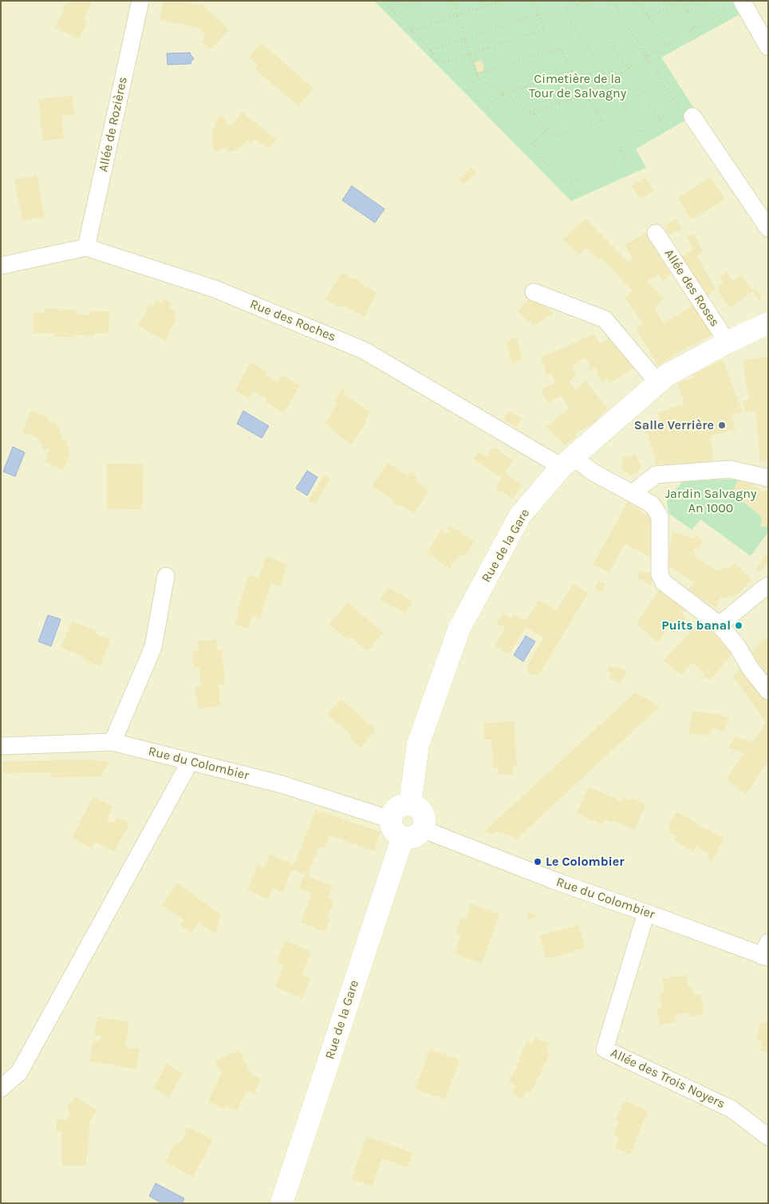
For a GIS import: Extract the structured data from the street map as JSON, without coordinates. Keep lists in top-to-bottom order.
{
  "streets": {
    "street": [
      "Allée de Rozières",
      "Allée des Roses",
      "Rue des Roches",
      "Rue de la Gare",
      "Rue du Colombier",
      "Allée des Trois Noyers"
    ]
  },
  "crossings": [
    ["Allée de Rozières", "Rue des Roches"],
    ["Allée des Roses", "Rue de la Gare"],
    ["Rue des Roches", "Rue de la Gare"],
    ["Rue de la Gare", "Rue du Colombier"],
    ["Rue du Colombier", "Allée des Trois Noyers"]
  ],
  "parks": ["Cimetière de la Tour de Salvagny", "Jardin Salvagny An 1000"],
  "places": ["Salle Verrière", "Puits banal", "Le Colombier"]
}
